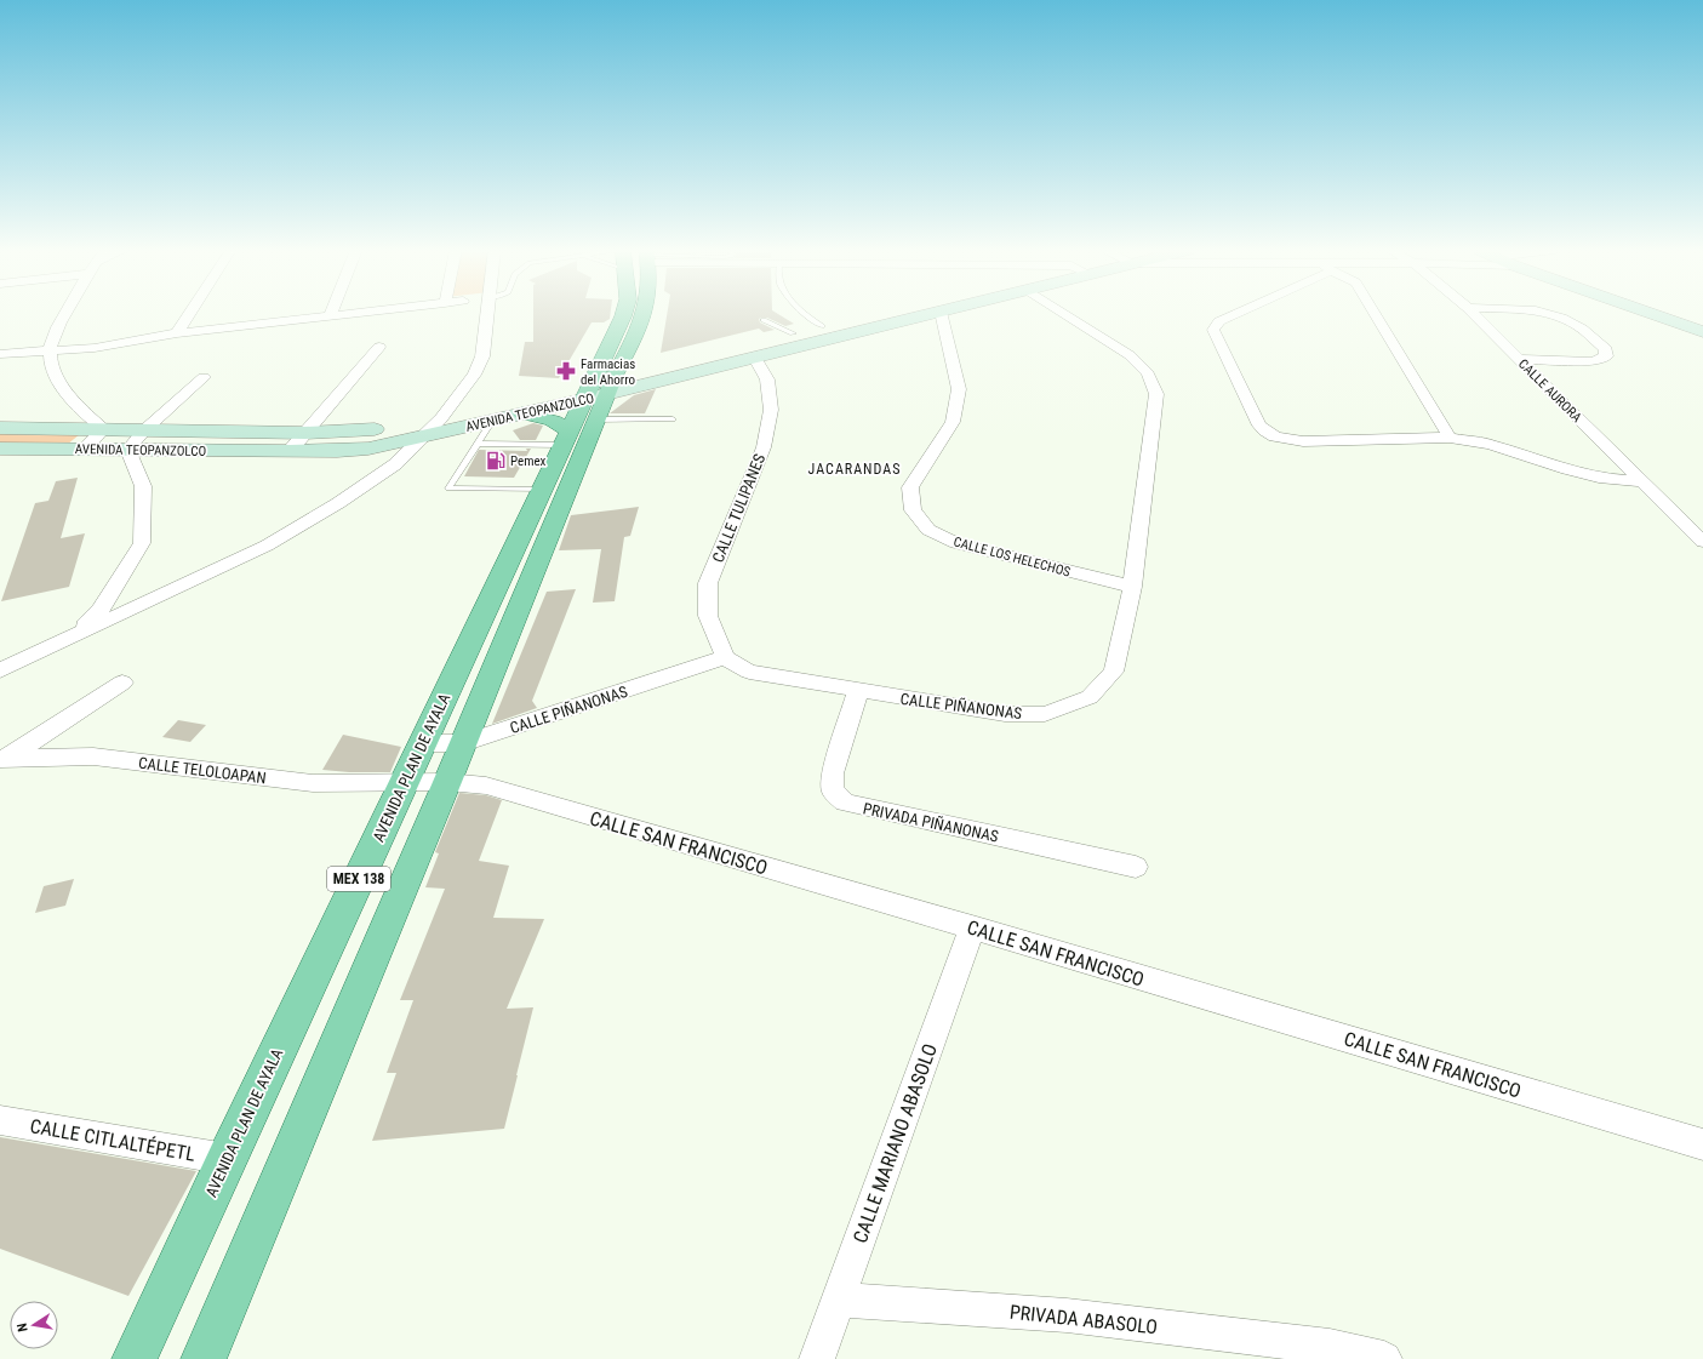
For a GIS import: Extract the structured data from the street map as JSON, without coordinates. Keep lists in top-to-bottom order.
{
  "streets": {
    "main road": ["AVENIDA TEOPANZOLCO", "AVENIDA PLAN DE AYALA", "MEX 138"],
    "street": [
      "CALLE AURORA",
      "CALLE TULIPANES",
      "CALLE LOS HELECHOS",
      "CALLE PIÑANONAS",
      "CALLE TELOLOAPAN",
      "PRIVADA PIÑANONAS",
      "CALLE SAN FRANCISCO",
      "CALLE CITLALTÉPETL",
      "CALLE MARIANO ABASOLO",
      "PRIVADA ABASOLO"
    ]
  },
  "crossings": [
    ["AVENIDA TEOPANZOLCO", "CALLE TULIPANES"],
    ["AVENIDA TEOPANZOLCO", "AVENIDA PLAN DE AYALA"],
    ["CALLE TULIPANES", "CALLE PIÑANONAS"],
    ["CALLE LOS HELECHOS", "CALLE PIÑANONAS"],
    ["CALLE PIÑANONAS", "AVENIDA PLAN DE AYALA"],
    ["CALLE PIÑANONAS", "PRIVADA PIÑANONAS"],
    ["AVENIDA PLAN DE AYALA", "CALLE TELOLOAPAN"],
    ["AVENIDA PLAN DE AYALA", "CALLE SAN FRANCISCO"],
    ["AVENIDA PLAN DE AYALA", "CALLE CITLALTÉPETL"],
    ["CALLE TELOLOAPAN", "CALLE SAN FRANCISCO"],
    ["CALLE SAN FRANCISCO", "CALLE MARIANO ABASOLO"],
    ["CALLE MARIANO ABASOLO", "PRIVADA ABASOLO"]
  ],
  "districts": ["JACARANDAS"],
  "places": {
    "pharmacy": ["Farmacias del Ahorro"],
    "fuel station": ["Pemex"]
  },
  "north": "left"
}
